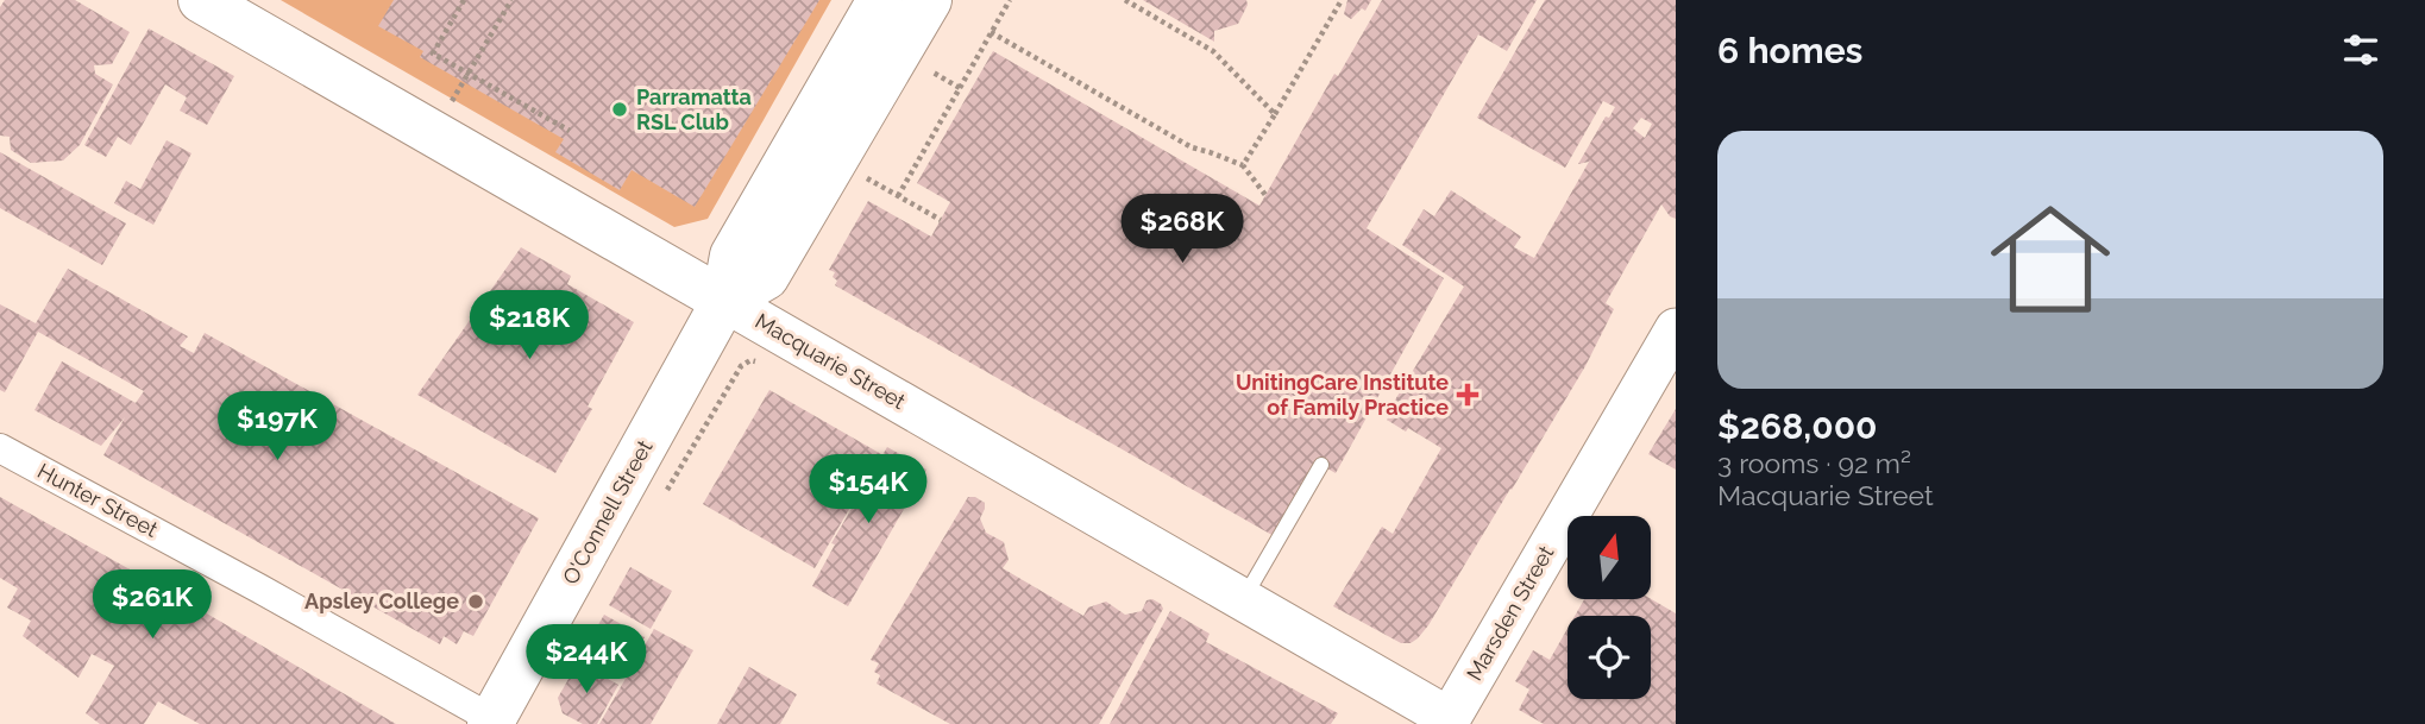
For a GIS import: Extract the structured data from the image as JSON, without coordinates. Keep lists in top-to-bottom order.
{
  "streets": {
    "main road": ["Macquarie Street", "O'Connell Street"],
    "street": ["Hunter Street", "Marsden Street"]
  },
  "crossings": [
    ["Macquarie Street", "O'Connell Street"],
    ["Macquarie Street", "Marsden Street"],
    ["Hunter Street", "O'Connell Street"]
  ],
  "places": {
    "other": ["Parramatta RSL Club", "Apsley College"],
    "health": ["UnitingCare Institute of Family Practice"]
  },
  "north": "top",
  "page": {
    "heading": "6 homes",
    "list": [
      {
        "name": "$268,000",
        "note": "3 rooms · 92 m² · Macquarie Street"
      }
    ],
    "price": [
      "$268K",
      "$218K",
      "$197K",
      "$154K",
      "$261K",
      "$244K"
    ]
  }
}
